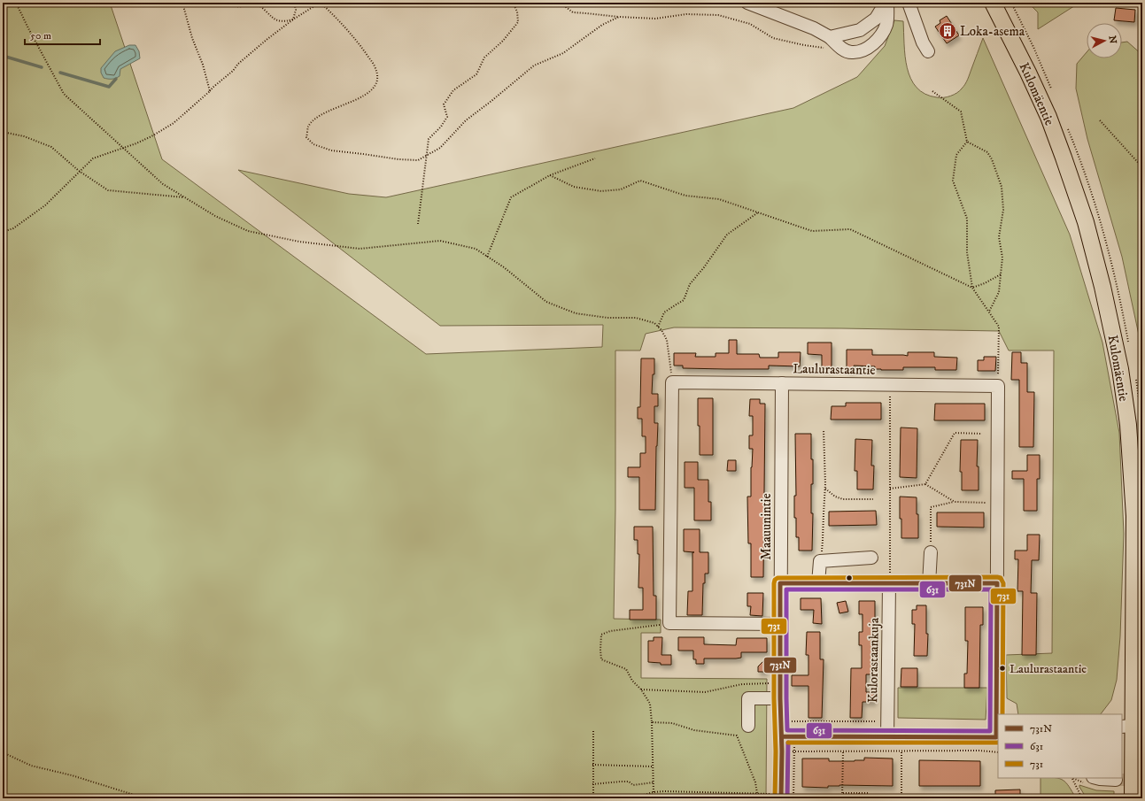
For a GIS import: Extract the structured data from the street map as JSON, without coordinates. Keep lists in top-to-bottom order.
{
  "streets": {
    "main road": ["Kulomäentie"],
    "street": ["Laulurastaantie", "Maauunintie", "Kulorastaankuja"]
  },
  "crossings": [
    ["Laulurastaantie", "Maauunintie"]
  ],
  "places": {
    "building": ["Loka-asema"],
    "other": ["Laulurastaantie"]
  },
  "lines": ["transit line 731", "transit line 731N", "transit line 631"],
  "legend": ["731N", "631", "731"],
  "scale_bar": "50 m",
  "north": "right"
}
